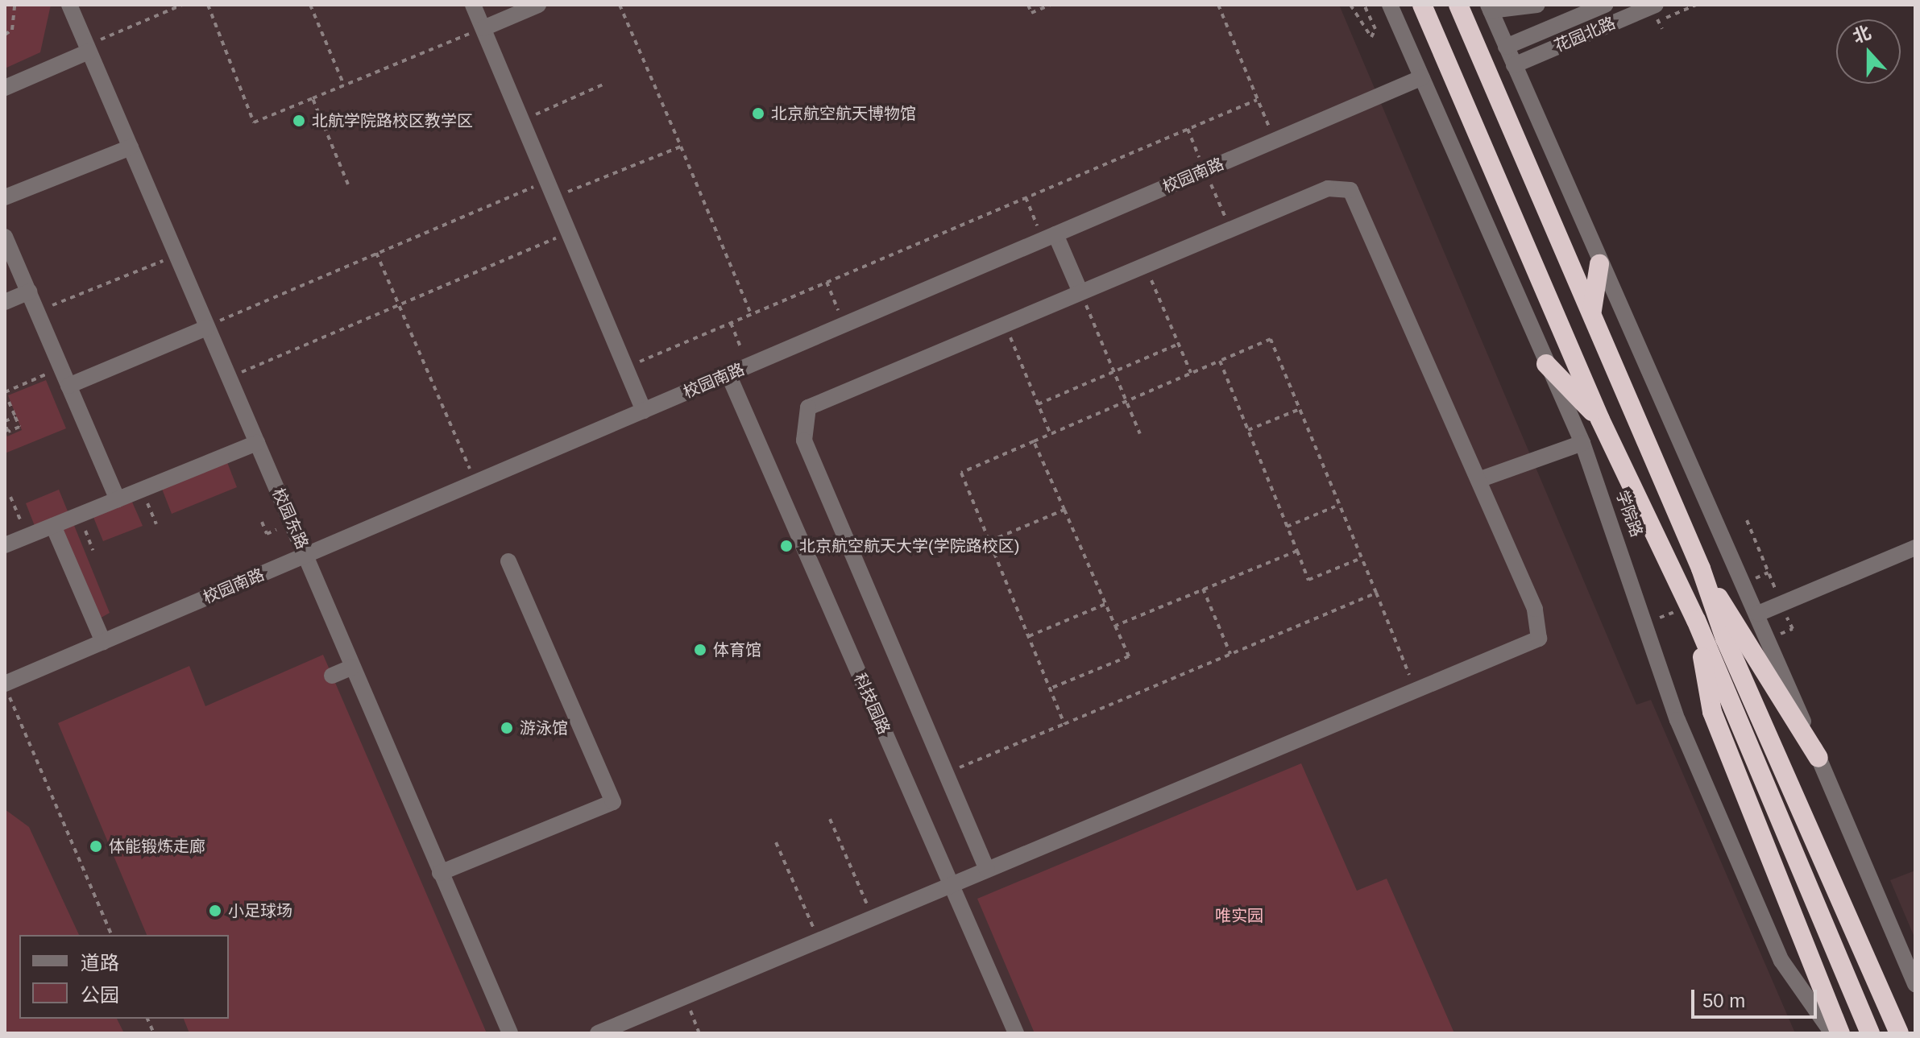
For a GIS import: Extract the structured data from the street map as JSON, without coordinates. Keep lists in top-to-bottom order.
{
  "streets": {
    "highway": ["学院路"],
    "street": [
      "花园北路",
      "校园南路",
      "校园东路",
      "科技园路"
    ]
  },
  "crossings": [
    ["校园南路", "学院路"],
    ["校园南路", "校园东路"],
    ["校园南路", "科技园路"]
  ],
  "parks": ["唯实园"],
  "places": [
    "北京航空航天博物馆",
    "北航学院路校区教学区",
    "北京航空航天大学(学院路校区)",
    "体育馆",
    "游泳馆",
    "体能锻炼走廊",
    "小足球场"
  ],
  "legend": ["道路", "公园"],
  "scale_bar": "50 m",
  "north": "top"
}
